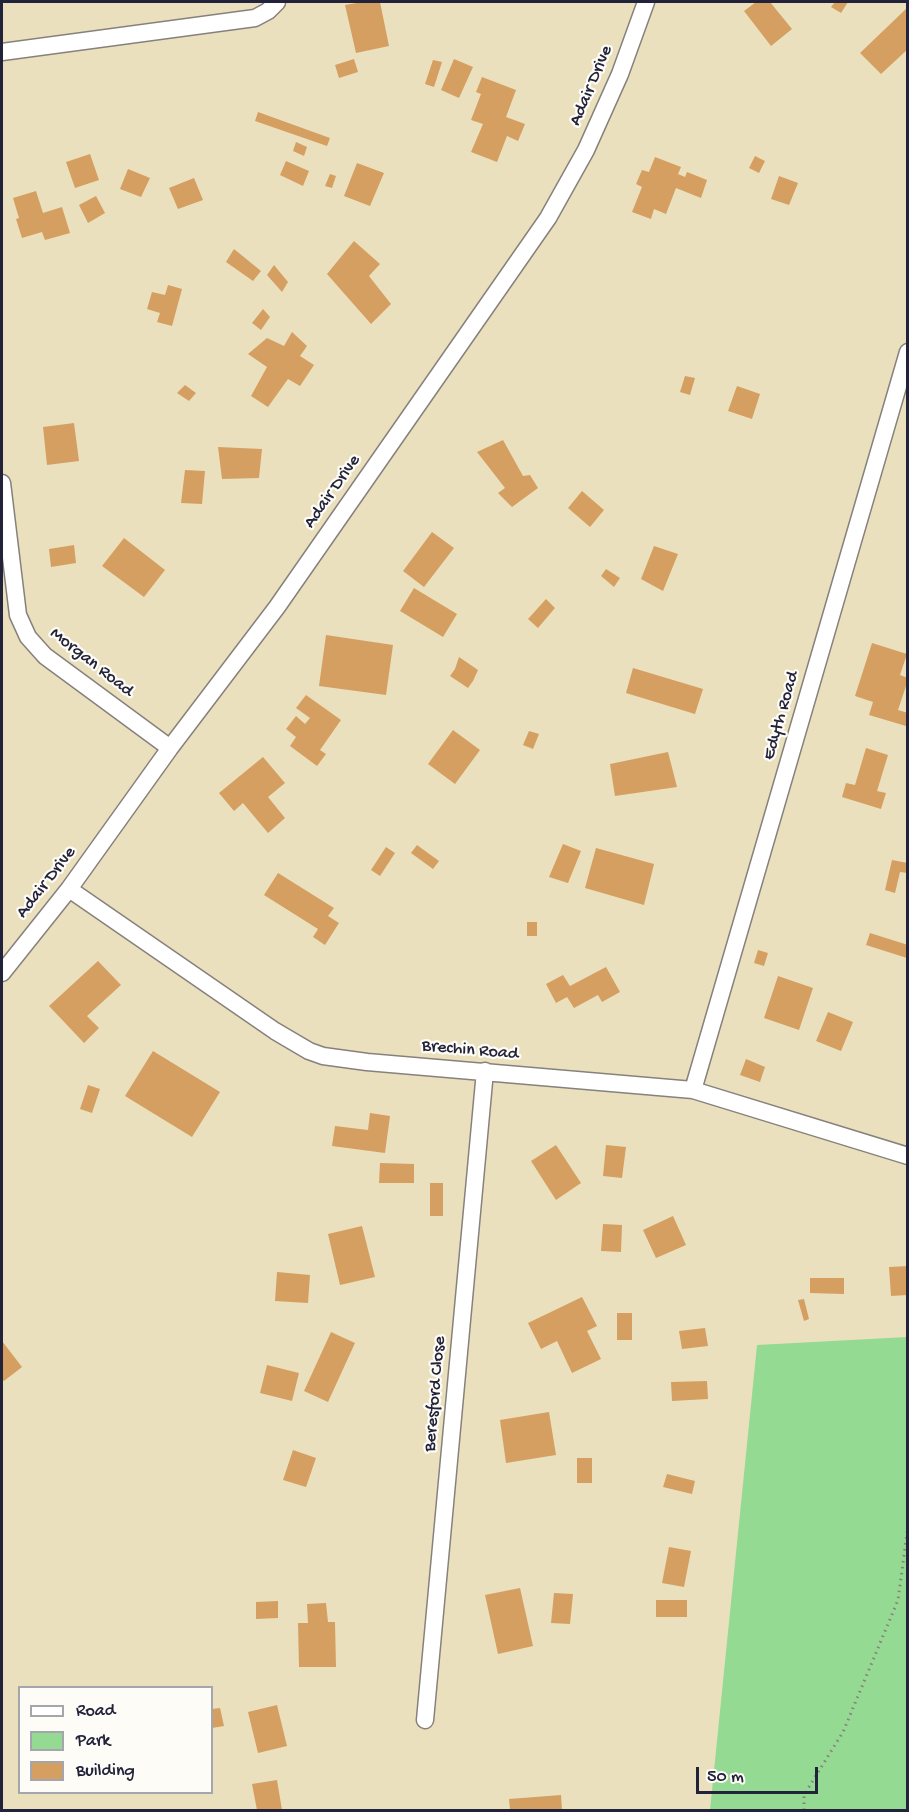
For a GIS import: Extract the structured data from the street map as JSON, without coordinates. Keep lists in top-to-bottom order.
{
  "streets": {
    "street": [
      "Adair Drive",
      "Morgan Road",
      "Edyth Road",
      "Brechin Road",
      "Beresford Close"
    ]
  },
  "crossings": [
    ["Adair Drive", "Morgan Road"],
    ["Adair Drive", "Brechin Road"],
    ["Edyth Road", "Brechin Road"],
    ["Brechin Road", "Beresford Close"]
  ],
  "legend": ["Road", "Park", "Building"],
  "scale_bar": "50 m"
}
